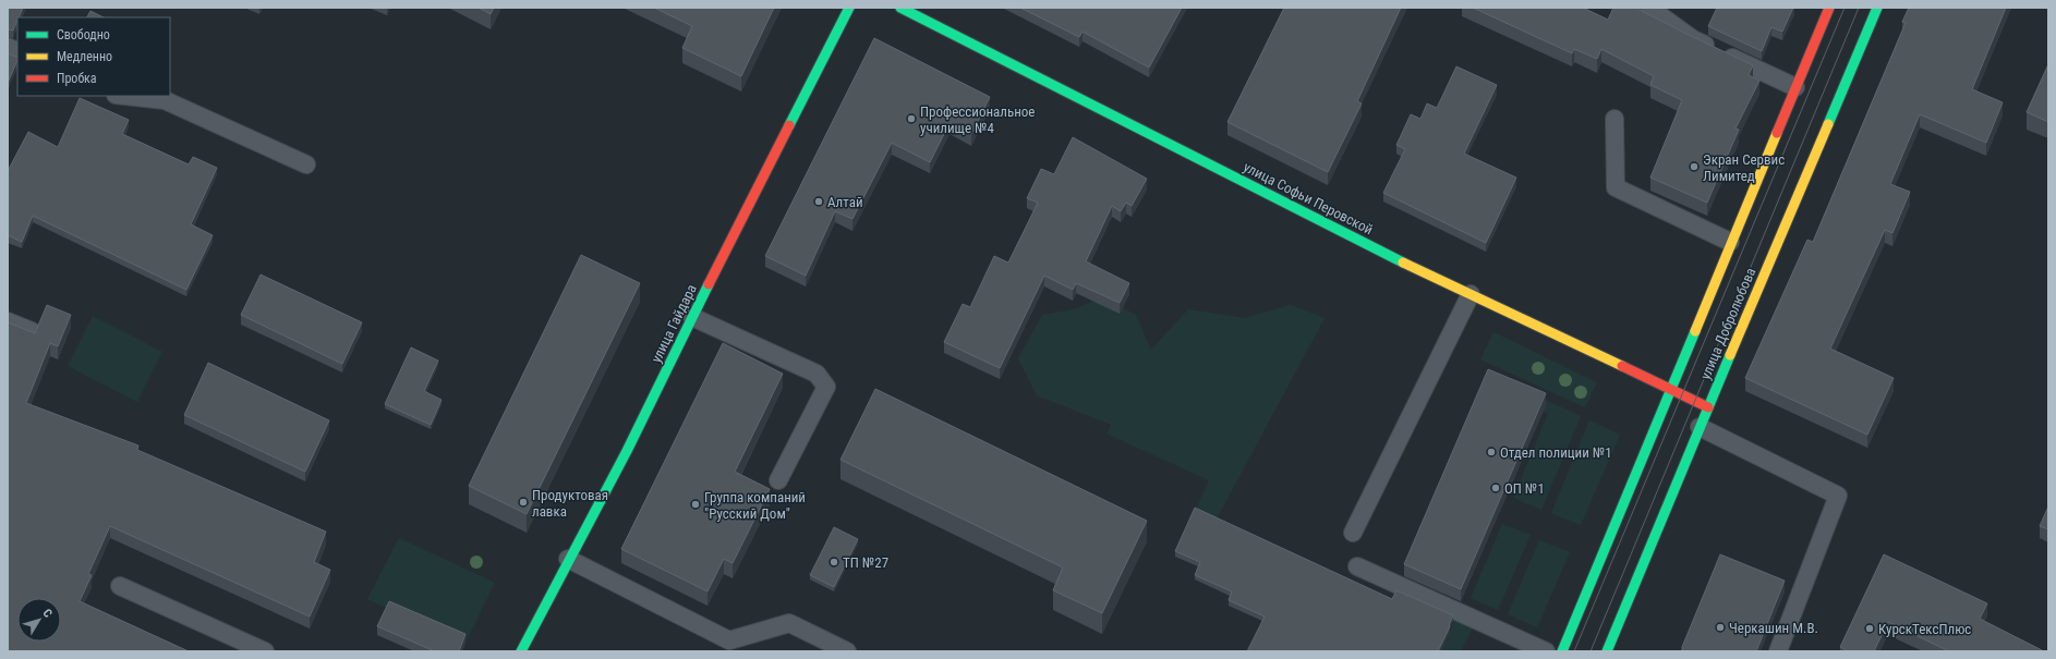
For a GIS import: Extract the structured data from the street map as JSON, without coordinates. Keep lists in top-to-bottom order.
{
  "streets": {
    "street": ["улица Софьи Перовской", "улица Гайдара", "улица Добролюбова"]
  },
  "crossings": [
    ["улица Софьи Перовской", "улица Добролюбова"]
  ],
  "places": [
    "Профессиональное училище №4",
    "Экран Сервис Лимитед",
    "Алтай",
    "Отдел полиции №1",
    "ОП №1",
    "Продуктовая лавка",
    "Группа компаний \"Русский Дом\"",
    "ТП №27",
    "Черкашин М.В.",
    "КурскТексПлюс"
  ],
  "legend": ["Свободно", "Медленно", "Пробка"],
  "north": "top right"
}
